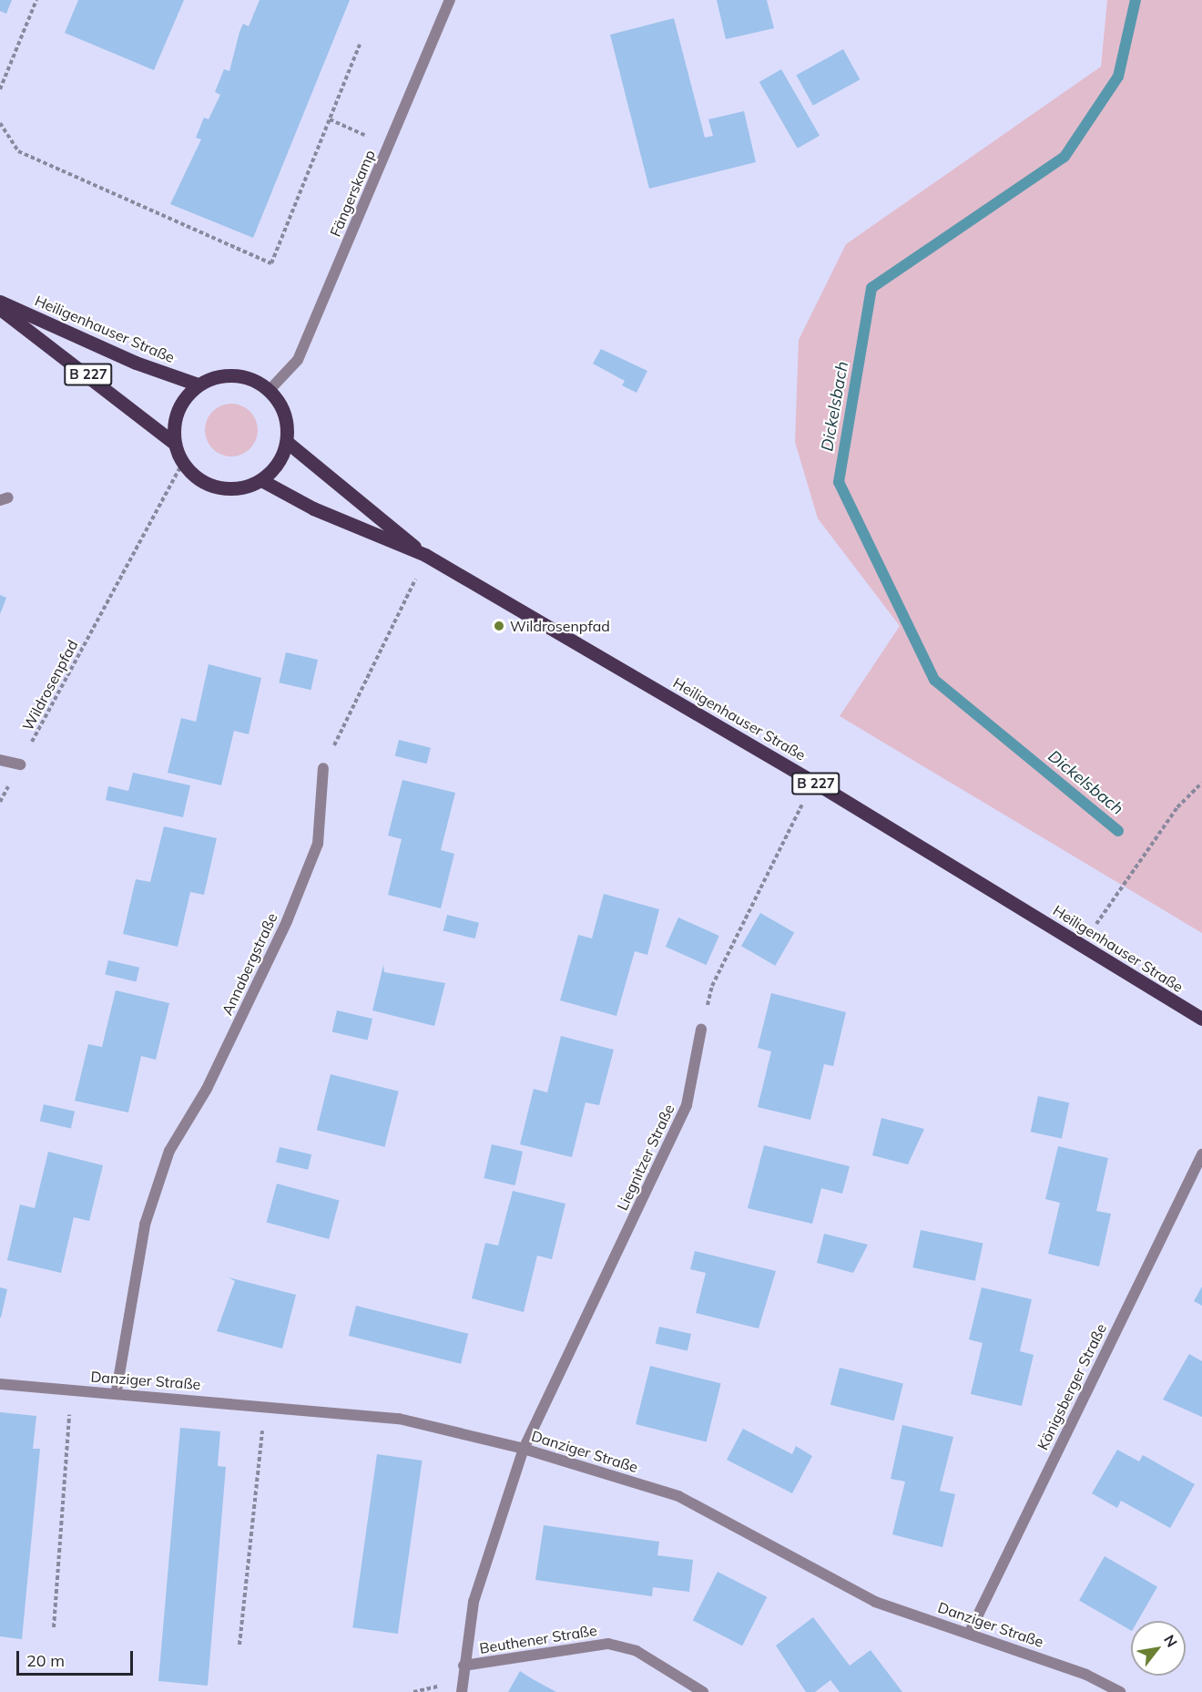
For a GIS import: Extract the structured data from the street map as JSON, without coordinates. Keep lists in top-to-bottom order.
{
  "streets": {
    "main road": ["Heiligenhauser Straße", "B 227"],
    "street": [
      "Fängerskamp",
      "Annabergstraße",
      "Liegnitzer Straße",
      "Danziger Straße",
      "Königsberger Straße",
      "Beuthener Straße"
    ],
    "path": ["Wildrosenpfad"]
  },
  "crossings": [
    ["Fängerskamp", "Heiligenhauser Straße"],
    ["Fängerskamp", "Wildrosenpfad"],
    ["Heiligenhauser Straße", "Wildrosenpfad"],
    ["Annabergstraße", "Danziger Straße"],
    ["Liegnitzer Straße", "Danziger Straße"],
    ["Liegnitzer Straße", "Beuthener Straße"],
    ["Danziger Straße", "Königsberger Straße"],
    ["Danziger Straße", "Beuthener Straße"]
  ],
  "water": ["Dickelsbach"],
  "places": ["Wildrosenpfad"],
  "scale_bar": "20 m",
  "north": "top right"
}
